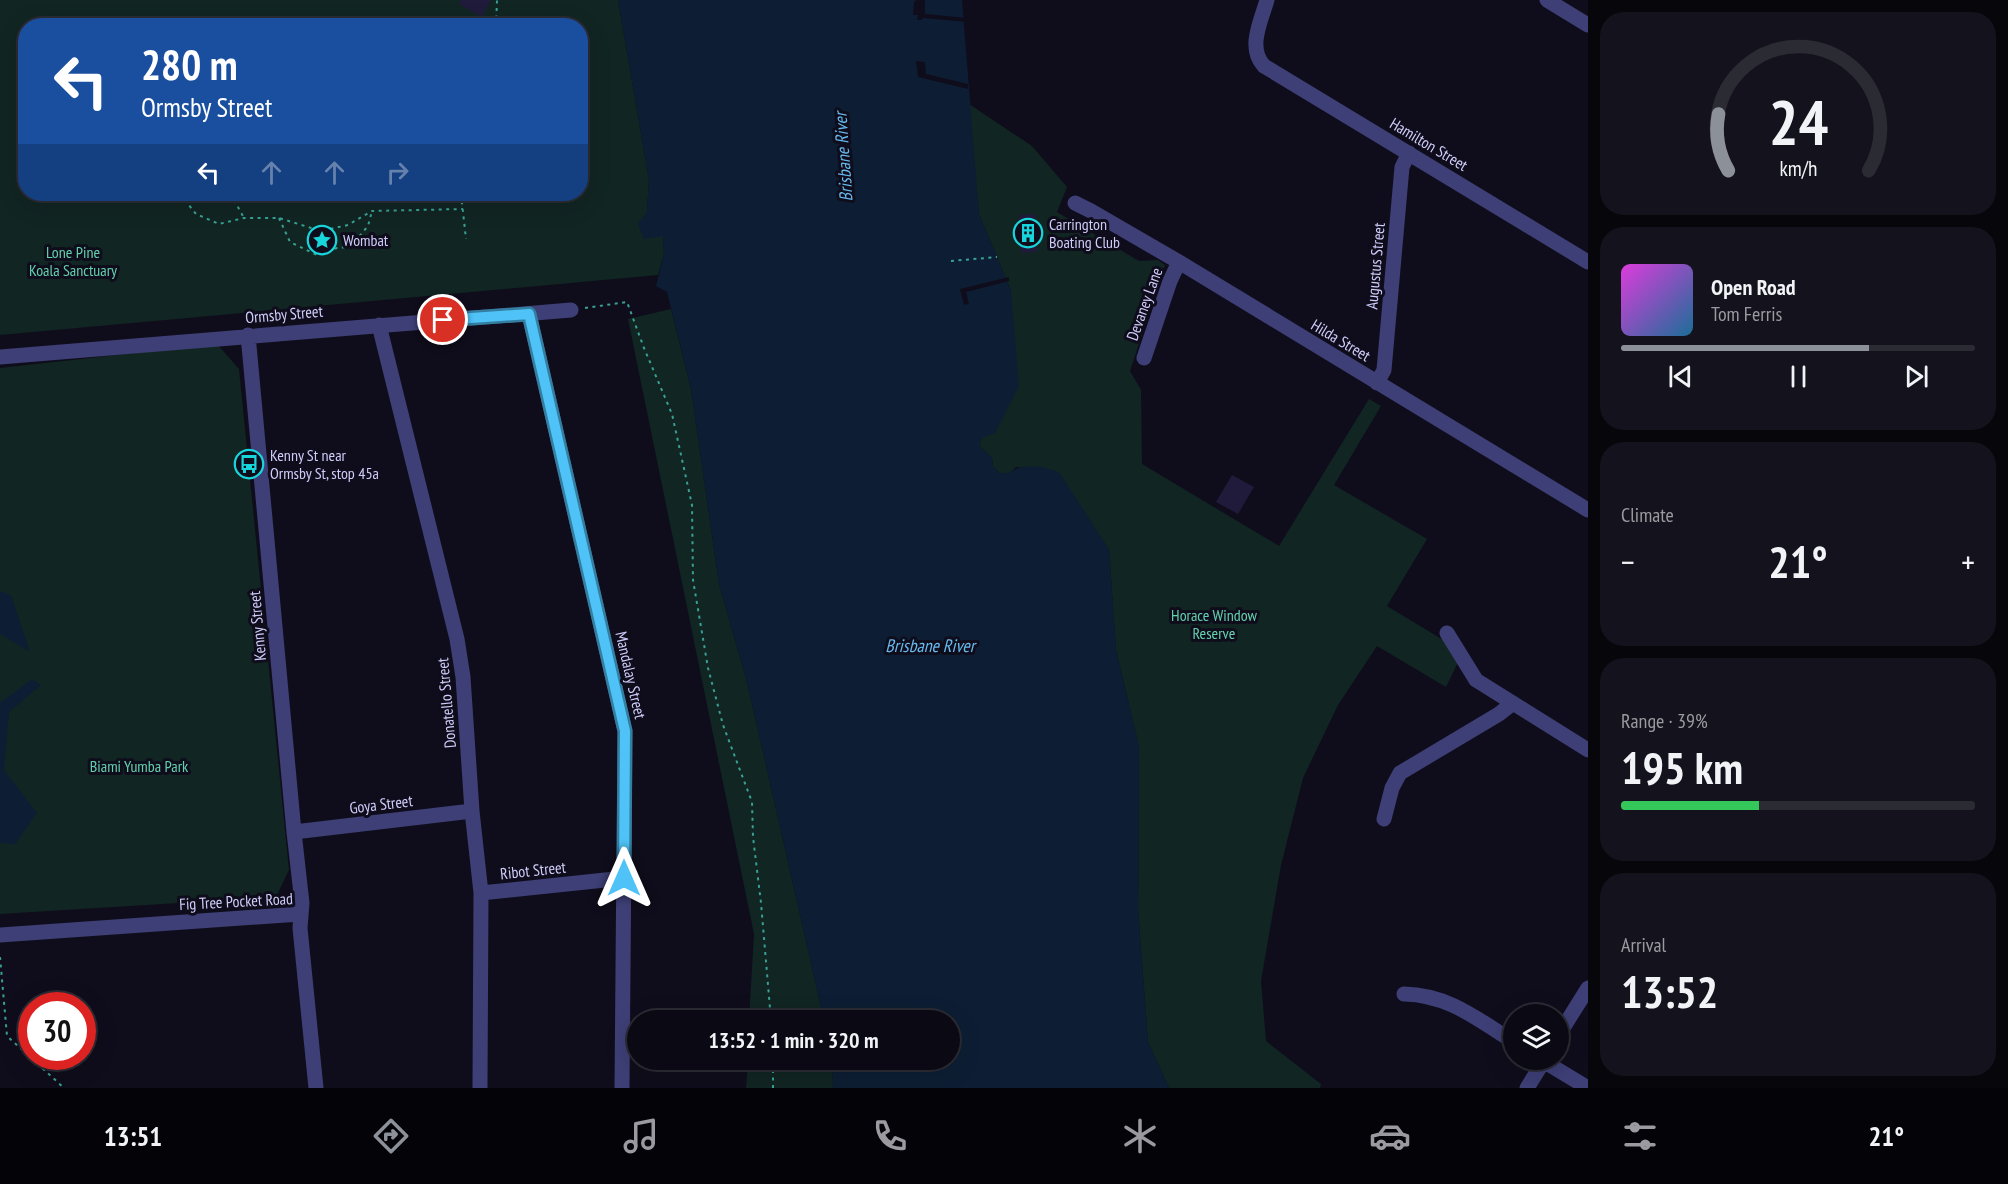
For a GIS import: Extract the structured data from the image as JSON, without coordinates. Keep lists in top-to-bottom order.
{
  "streets": {
    "street": [
      "Hamilton Street",
      "Augustus Street",
      "Devaney Lane",
      "Ormsby Street",
      "Hilda Street",
      "Kenny Street",
      "Mandalay Street",
      "Donatello Street",
      "Goya Street",
      "Ribot Street",
      "Fig Tree Pocket Road"
    ]
  },
  "crossings": [
    ["Hamilton Street", "Augustus Street"],
    ["Augustus Street", "Hilda Street"],
    ["Devaney Lane", "Hilda Street"],
    ["Ormsby Street", "Kenny Street"],
    ["Ormsby Street", "Mandalay Street"],
    ["Ormsby Street", "Donatello Street"],
    ["Kenny Street", "Goya Street"],
    ["Kenny Street", "Fig Tree Pocket Road"],
    ["Mandalay Street", "Ribot Street"],
    ["Donatello Street", "Goya Street"],
    ["Donatello Street", "Ribot Street"]
  ],
  "water": ["Brisbane River"],
  "parks": ["Lone Pine Koala Sanctuary", "Horace Window Reserve", "Biami Yumba Park"],
  "places": {
    "building": ["Carrington Boating Club"],
    "place": ["Wombat"],
    "bus stop": ["Kenny St near Ormsby St, stop 45a"]
  },
  "page": {
    "turn": ["280 m", "Ormsby Street"],
    "song": ["Open Road", "Tom Ferris"],
    "tile": [
      "Climate",
      ["Range · 39%", "195 km"],
      ["Arrival", "13:52"]
    ],
    "heat": ["−", "21°", "+"],
    "limit": "30",
    "trip": "13:52 · 1 min · 320 m",
    "tabs": ["13:51", "21°"],
    "gauge": ["24", "km/h"]
  }
}
